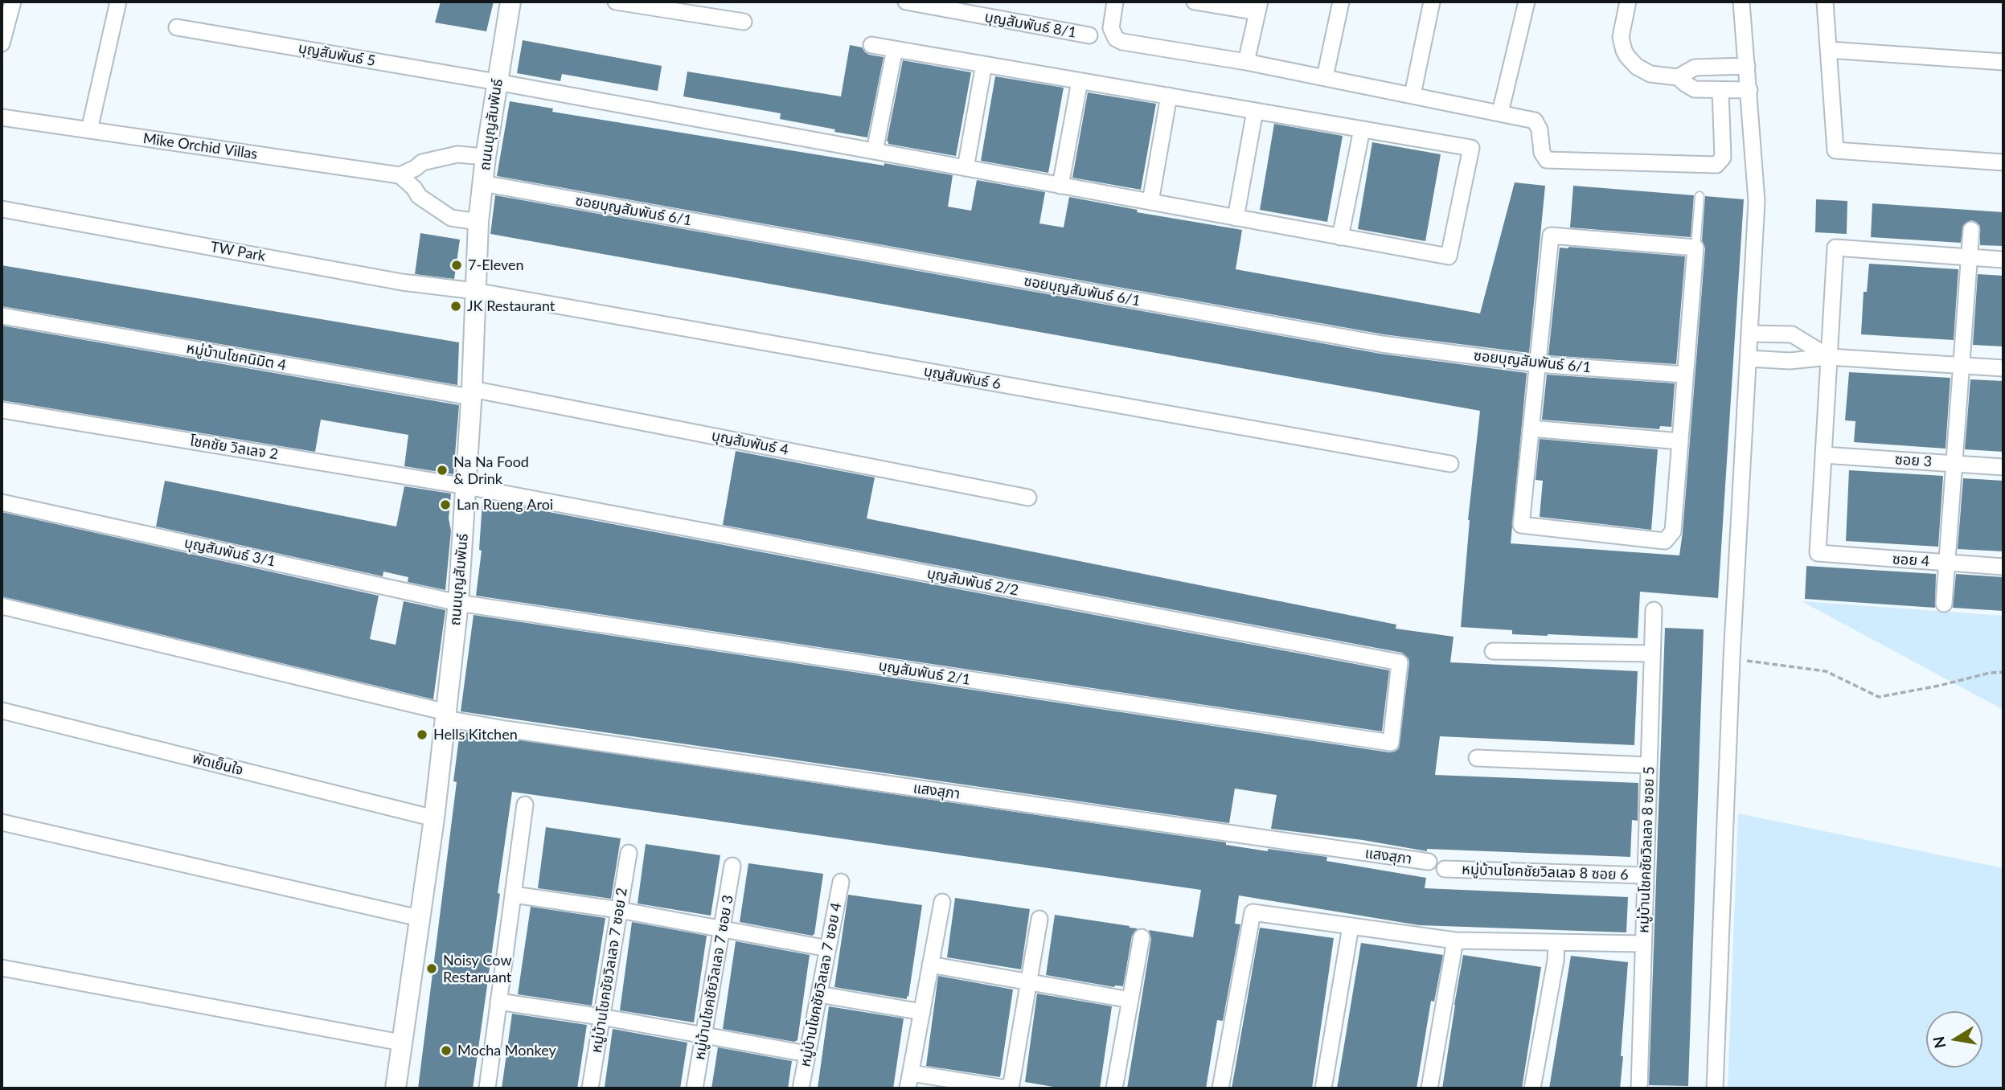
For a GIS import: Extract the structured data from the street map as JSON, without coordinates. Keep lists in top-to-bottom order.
{
  "streets": {
    "street": [
      "บุญสัมพันธ์ 8/1",
      "บุญสัมพันธ์ 5",
      "ถนนบุญสัมพันธ์",
      "Mike Orchid Villas",
      "ซอยบุญสัมพันธ์ 6/1",
      "TW Park",
      "หมู่บ้านโชคนิมิต 4",
      "บุญสัมพันธ์ 6",
      "บุญสัมพันธ์ 4",
      "โชคชัย วิลเลจ 2",
      "ซอย 3",
      "บุญสัมพันธ์ 3/1",
      "ซอย 4",
      "บุญสัมพันธ์ 2/2",
      "บุญสัมพันธ์ 2/1",
      "พัดเย็นใจ",
      "แสงสุภา",
      "หมู่บ้านโชคชัยวิลเลจ 8 ซอย 5",
      "หมู่บ้านโชคชัยวิลเลจ 8 ซอย 6",
      "หมู่บ้านโชคชัยวิลเลจ 7 ซอย 2",
      "หมู่บ้านโชคชัยวิลเลจ 7 ซอย 3",
      "หมู่บ้านโชคชัยวิลเลจ 7 ซอย 4"
    ]
  },
  "crossings": [
    ["บุญสัมพันธ์ 5", "ถนนบุญสัมพันธ์"],
    ["ถนนบุญสัมพันธ์", "ซอยบุญสัมพันธ์ 6/1"],
    ["ถนนบุญสัมพันธ์", "TW Park"],
    ["ถนนบุญสัมพันธ์", "หมู่บ้านโชคนิมิต 4"],
    ["ถนนบุญสัมพันธ์", "บุญสัมพันธ์ 6"],
    ["ถนนบุญสัมพันธ์", "บุญสัมพันธ์ 4"],
    ["ถนนบุญสัมพันธ์", "โชคชัย วิลเลจ 2"],
    ["ถนนบุญสัมพันธ์", "บุญสัมพันธ์ 3/1"],
    ["ถนนบุญสัมพันธ์", "บุญสัมพันธ์ 2/2"],
    ["ถนนบุญสัมพันธ์", "บุญสัมพันธ์ 2/1"],
    ["ถนนบุญสัมพันธ์", "พัดเย็นใจ"],
    ["ถนนบุญสัมพันธ์", "แสงสุภา"],
    ["TW Park", "บุญสัมพันธ์ 6"],
    ["หมู่บ้านโชคนิมิต 4", "บุญสัมพันธ์ 4"],
    ["โชคชัย วิลเลจ 2", "บุญสัมพันธ์ 2/2"],
    ["ซอย 3", "ซอย 4"],
    ["บุญสัมพันธ์ 3/1", "บุญสัมพันธ์ 2/1"],
    ["บุญสัมพันธ์ 2/2", "บุญสัมพันธ์ 2/1"],
    ["หมู่บ้านโชคชัยวิลเลจ 8 ซอย 5", "หมู่บ้านโชคชัยวิลเลจ 8 ซอย 6"]
  ],
  "places": [
    "7-Eleven",
    "JK Restaurant",
    "Na Na Food & Drink",
    "Lan Rueng Aroi",
    "Hells Kitchen",
    "Noisy Cow Restaruant",
    "Mocha Monkey"
  ],
  "north": "left"
}
